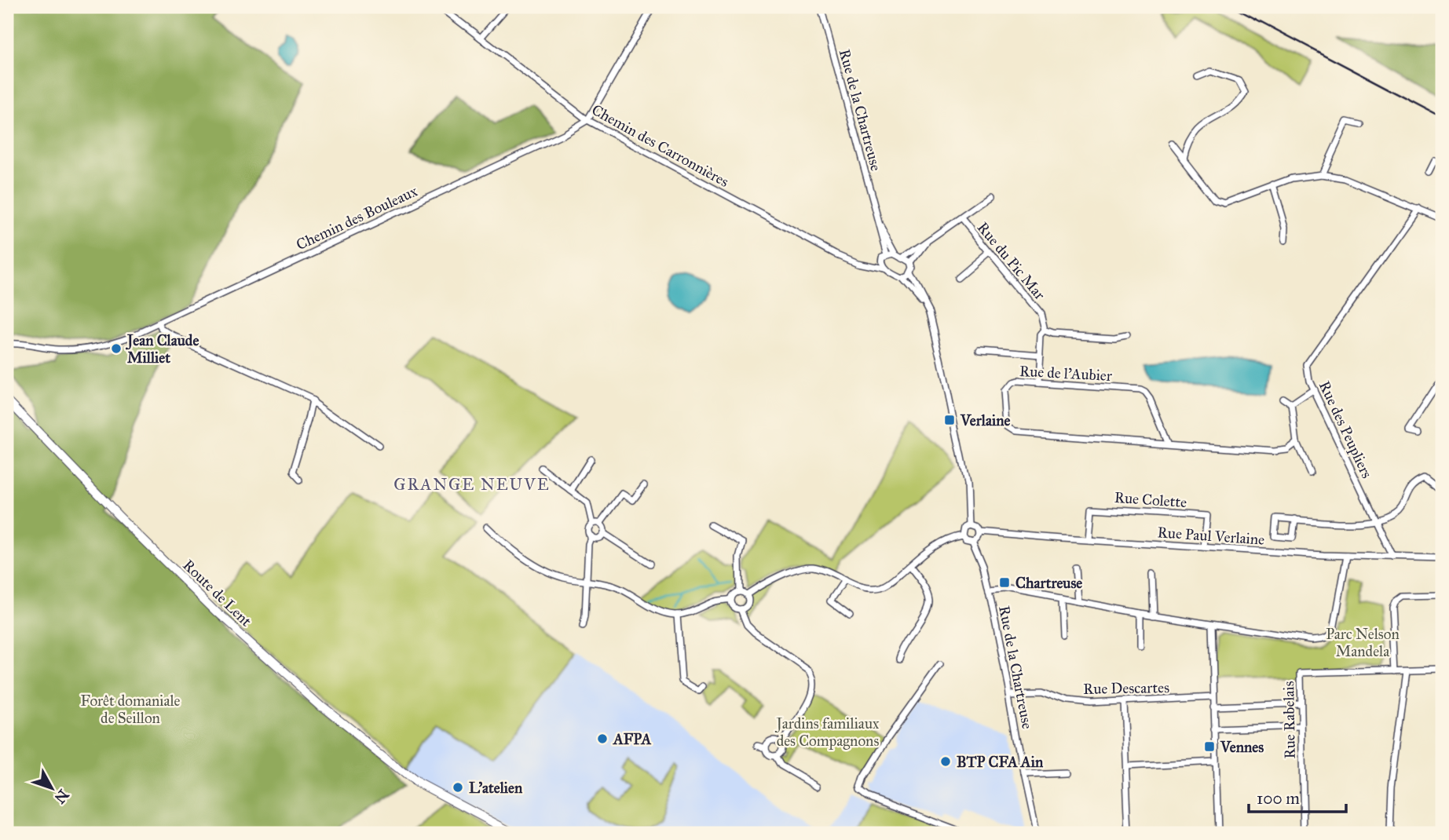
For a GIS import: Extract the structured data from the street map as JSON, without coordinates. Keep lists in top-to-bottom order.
{
  "streets": {
    "street": [
      "Rue de la Chartreuse",
      "Chemin des Carronnières",
      "Chemin des Bouleaux",
      "Rue du Pic Mar",
      "Rue de l'Aubier",
      "Rue des Peupliers",
      "Rue Colette",
      "Rue Paul Verlaine",
      "Route de Lent",
      "Rue Descartes",
      "Rue Rabelais"
    ]
  },
  "crossings": [
    ["Rue de la Chartreuse", "Rue Paul Verlaine"],
    ["Rue de la Chartreuse", "Rue Descartes"],
    ["Chemin des Carronnières", "Chemin des Bouleaux"],
    ["Rue des Peupliers", "Rue Paul Verlaine"],
    ["Rue Colette", "Rue Paul Verlaine"]
  ],
  "districts": ["GRANGE NEUVE"],
  "parks": ["Parc Nelson Mandela", "Forêt domaniale de Seillon", "Jardins familiaux des Compagnons"],
  "places": {
    "other": [
      "Jean Claude Milliet",
      "AFPA",
      "BTP CFA Ain",
      "L'atelien"
    ],
    "transit": ["Verlaine", "Chartreuse", "Vennes"]
  },
  "scale_bar": "100 m",
  "north": "bottom right"
}
